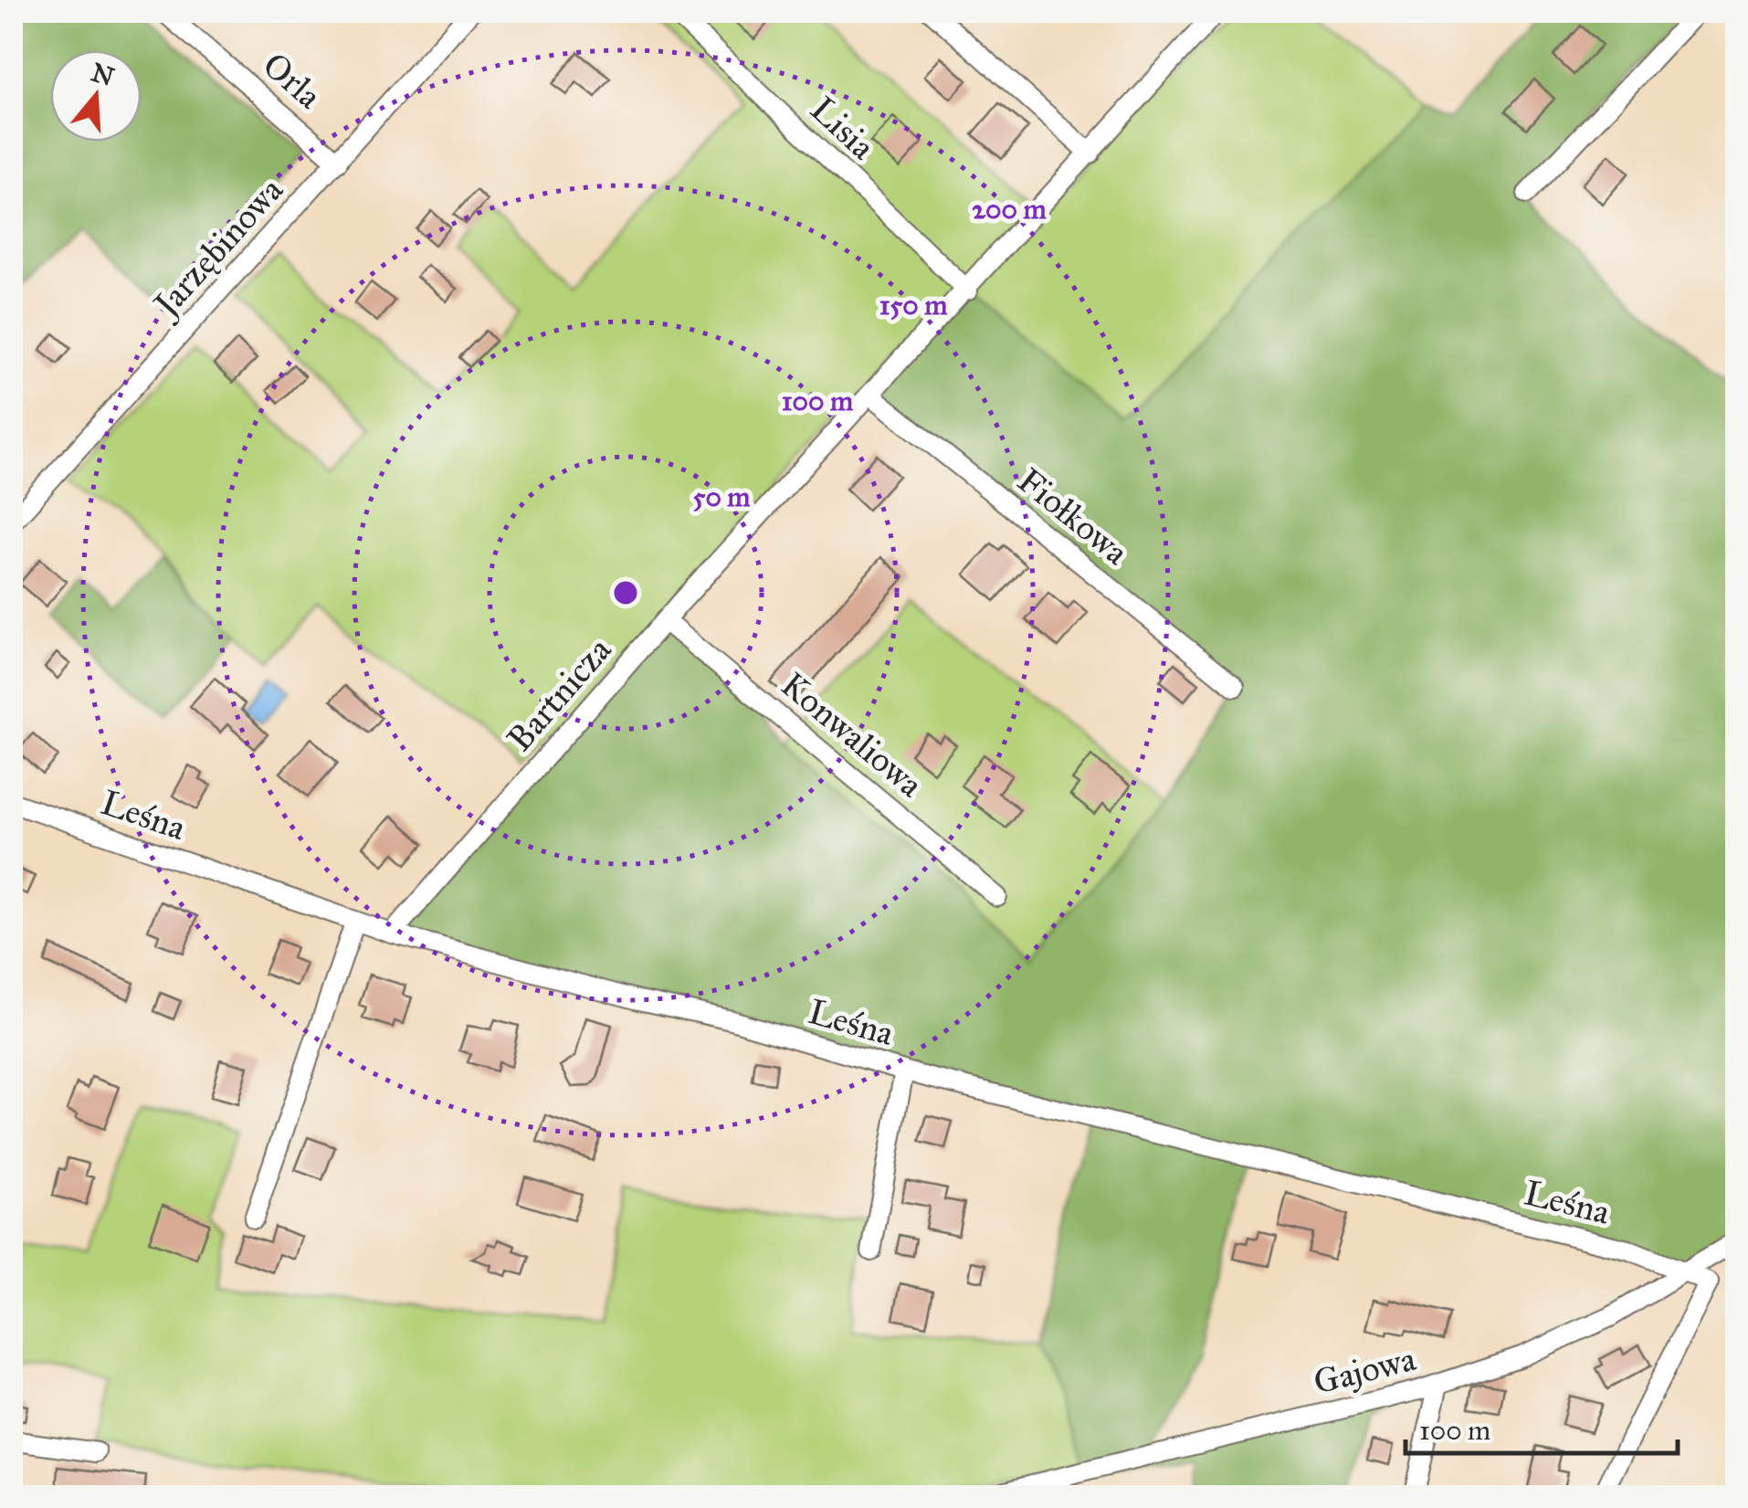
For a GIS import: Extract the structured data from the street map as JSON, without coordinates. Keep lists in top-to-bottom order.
{
  "streets": {
    "street": [
      "Orla",
      "Lisia",
      "Jarzębinowa",
      "Fiołkowa",
      "Bartnicza",
      "Konwaliowa",
      "Leśna",
      "Gajowa"
    ]
  },
  "crossings": [
    ["Orla", "Jarzębinowa"],
    ["Lisia", "Bartnicza"],
    ["Fiołkowa", "Bartnicza"],
    ["Bartnicza", "Konwaliowa"],
    ["Bartnicza", "Leśna"],
    ["Leśna", "Gajowa"]
  ],
  "scale_bar": "100 m",
  "north": "top",
  "rings": [
    "200 m",
    "150 m",
    "100 m",
    "50 m"
  ]
}
